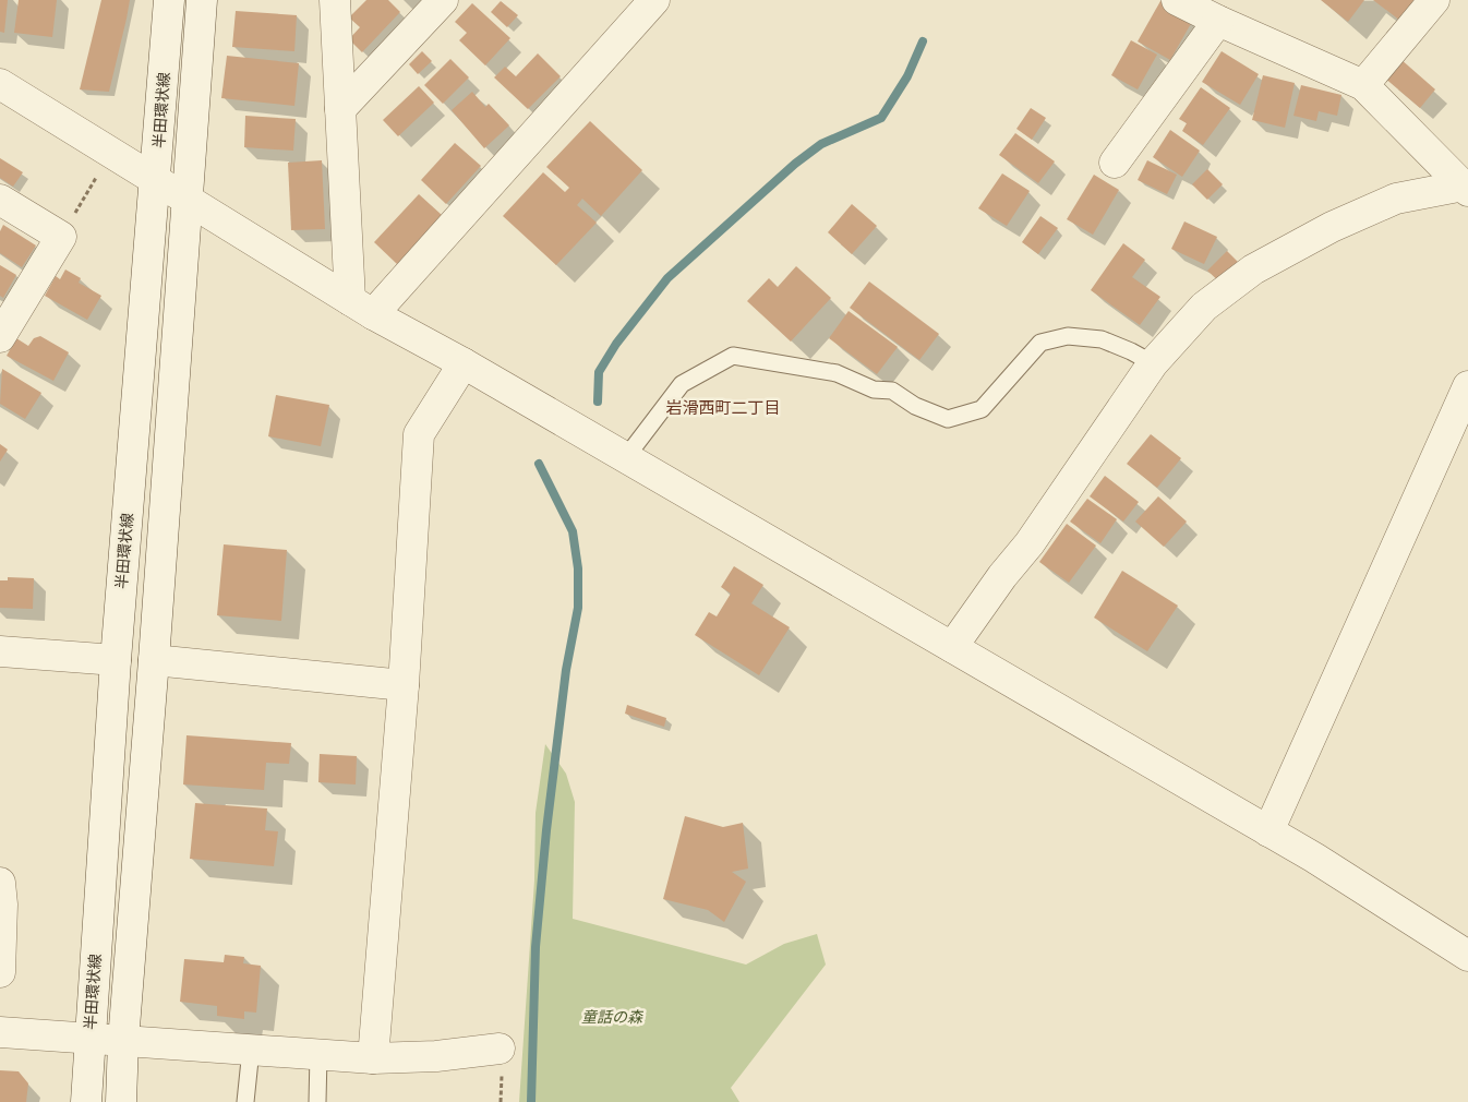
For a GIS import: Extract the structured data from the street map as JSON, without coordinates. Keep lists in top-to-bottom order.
{
  "streets": {
    "street": ["半田環状線"]
  },
  "districts": ["岩滑西町二丁目"],
  "parks": ["童話の森"]
}
